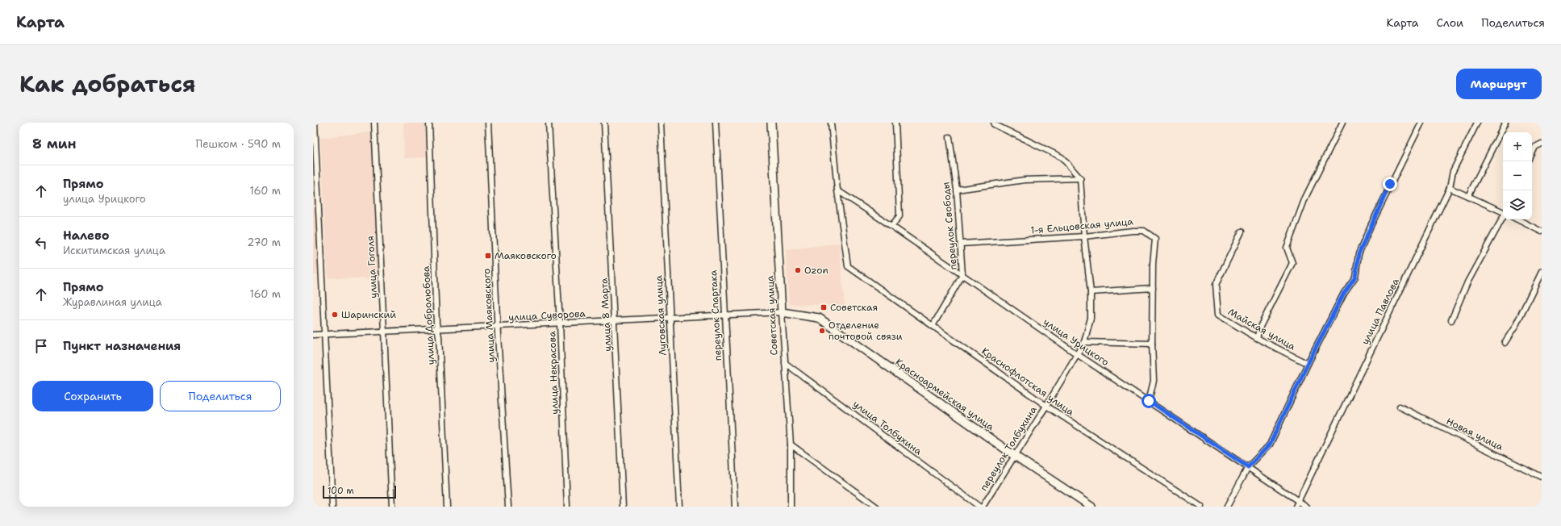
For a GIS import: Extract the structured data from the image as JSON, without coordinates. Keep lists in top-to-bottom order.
{
  "streets": {
    "street": [
      "переулок Свободы",
      "1-я Ельцовская улица",
      "улица Гоголя",
      "улица Павлова",
      "улица 8 Марта",
      "улица Добролюбова",
      "улица Маяковского",
      "улица Суворова",
      "Луговская улица",
      "переулок Спартака",
      "Советская улица",
      "Майская улица",
      "улица Урицкого",
      "улица Некрасова",
      "Краснофлотская улица",
      "Красноармейская улица",
      "улица Толбухина",
      "Новая улица",
      "переулок Толбухина"
    ]
  },
  "crossings": [
    ["переулок Свободы", "1-я Ельцовская улица"],
    ["переулок Свободы", "улица Урицкого"],
    ["переулок Свободы", "Краснофлотская улица"],
    ["1-я Ельцовская улица", "улица Урицкого"],
    ["1-я Ельцовская улица", "переулок Толбухина"],
    ["улица Гоголя", "улица Суворова"],
    ["улица Павлова", "улица Урицкого"],
    ["улица 8 Марта", "улица Суворова"],
    ["улица Добролюбова", "улица Суворова"],
    ["улица Маяковского", "улица Суворова"],
    ["улица Суворова", "Луговская улица"],
    ["улица Суворова", "переулок Спартака"],
    ["улица Суворова", "Советская улица"],
    ["улица Суворова", "улица Некрасова"],
    ["улица Суворова", "Красноармейская улица"],
    ["Советская улица", "Красноармейская улица"],
    ["Советская улица", "улица Толбухина"],
    ["улица Урицкого", "Краснофлотская улица"],
    ["улица Урицкого", "переулок Толбухина"],
    ["Краснофлотская улица", "переулок Толбухина"],
    ["Красноармейская улица", "переулок Толбухина"]
  ],
  "places": {
    "transit": ["Маяковского", "Советская"],
    "other": ["Ozon", "Шаринский", "Отделение почтовой связи"]
  },
  "scale_bar": "100 m",
  "page": {
    "header": "Карта",
    "nav": ["Карта", "Слои", "Поделиться"],
    "title": "Как добраться",
    "buttons": [
      "Маршрут",
      ["Сохранить", "Поделиться"]
    ],
    "heading": ["8 мин", "Пешком · 590 m"],
    "map_buttons": ["+", "−"],
    "list": [
      ["Прямо", "улица Урицкого", "160 m"],
      ["Налево", "Искитимская улица", "270 m"],
      ["Прямо", "Журавлиная улица", "160 m"],
      "Пункт назначения"
    ],
    "scale": "100 m"
  }
}
